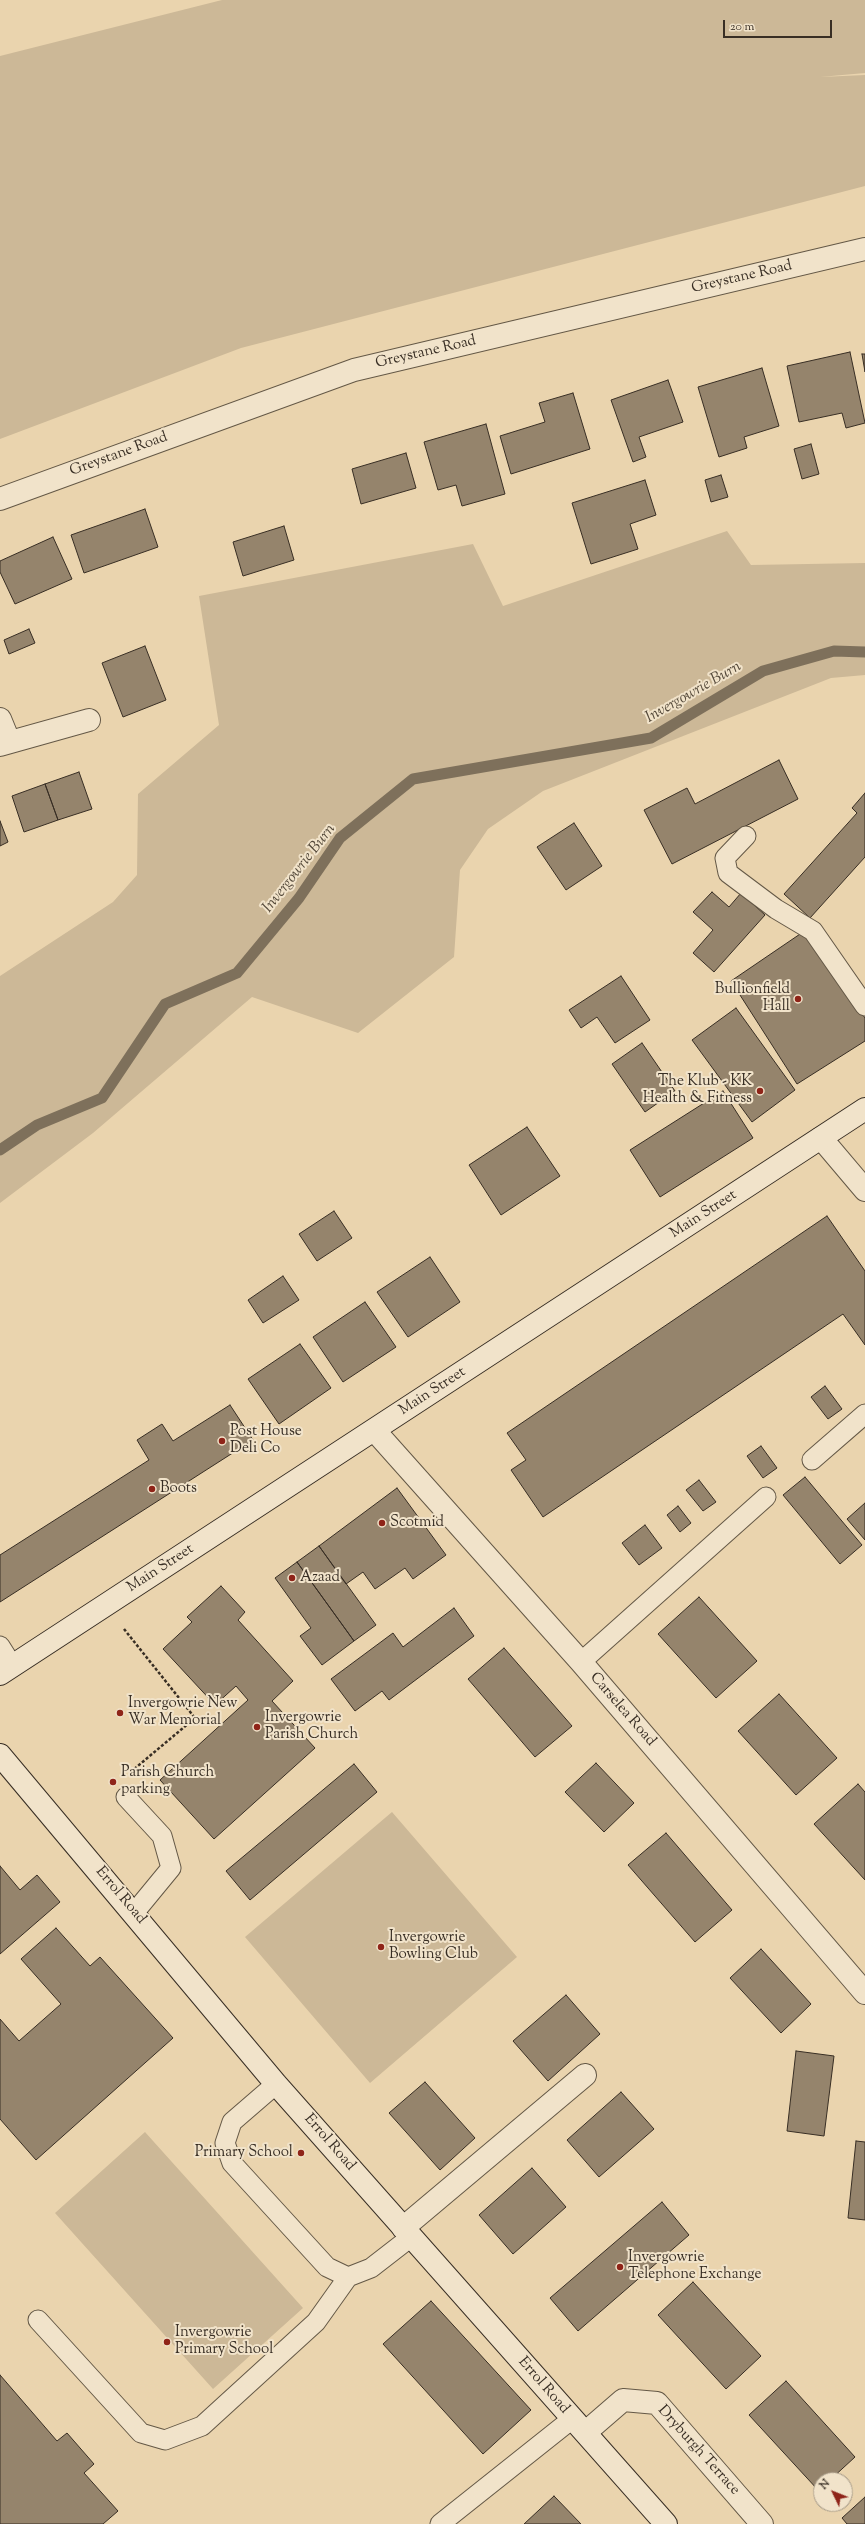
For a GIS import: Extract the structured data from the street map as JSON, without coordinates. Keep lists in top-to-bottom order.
{
  "streets": {
    "street": [
      "Greystane Road",
      "Main Street",
      "Carselea Road",
      "Errol Road",
      "Dryburgh Terrace"
    ]
  },
  "crossings": [
    ["Main Street", "Carselea Road"],
    ["Errol Road", "Dryburgh Terrace"]
  ],
  "water": ["Invergowrie Burn"],
  "places": [
    "Bullionfield Hall",
    "The Klub - KK Health & Fitness",
    "Post House Deli Co",
    "Boots",
    "Scotmid",
    "Azaad",
    "Invergowrie New War Memorial",
    "Invergowrie Parish Church",
    "Parish Church parking",
    "Invergowrie Bowling Club",
    "Primary School",
    "Invergowrie Telephone Exchange",
    "Invergowrie Primary School"
  ],
  "scale_bar": "20 m",
  "north": "top left"
}
